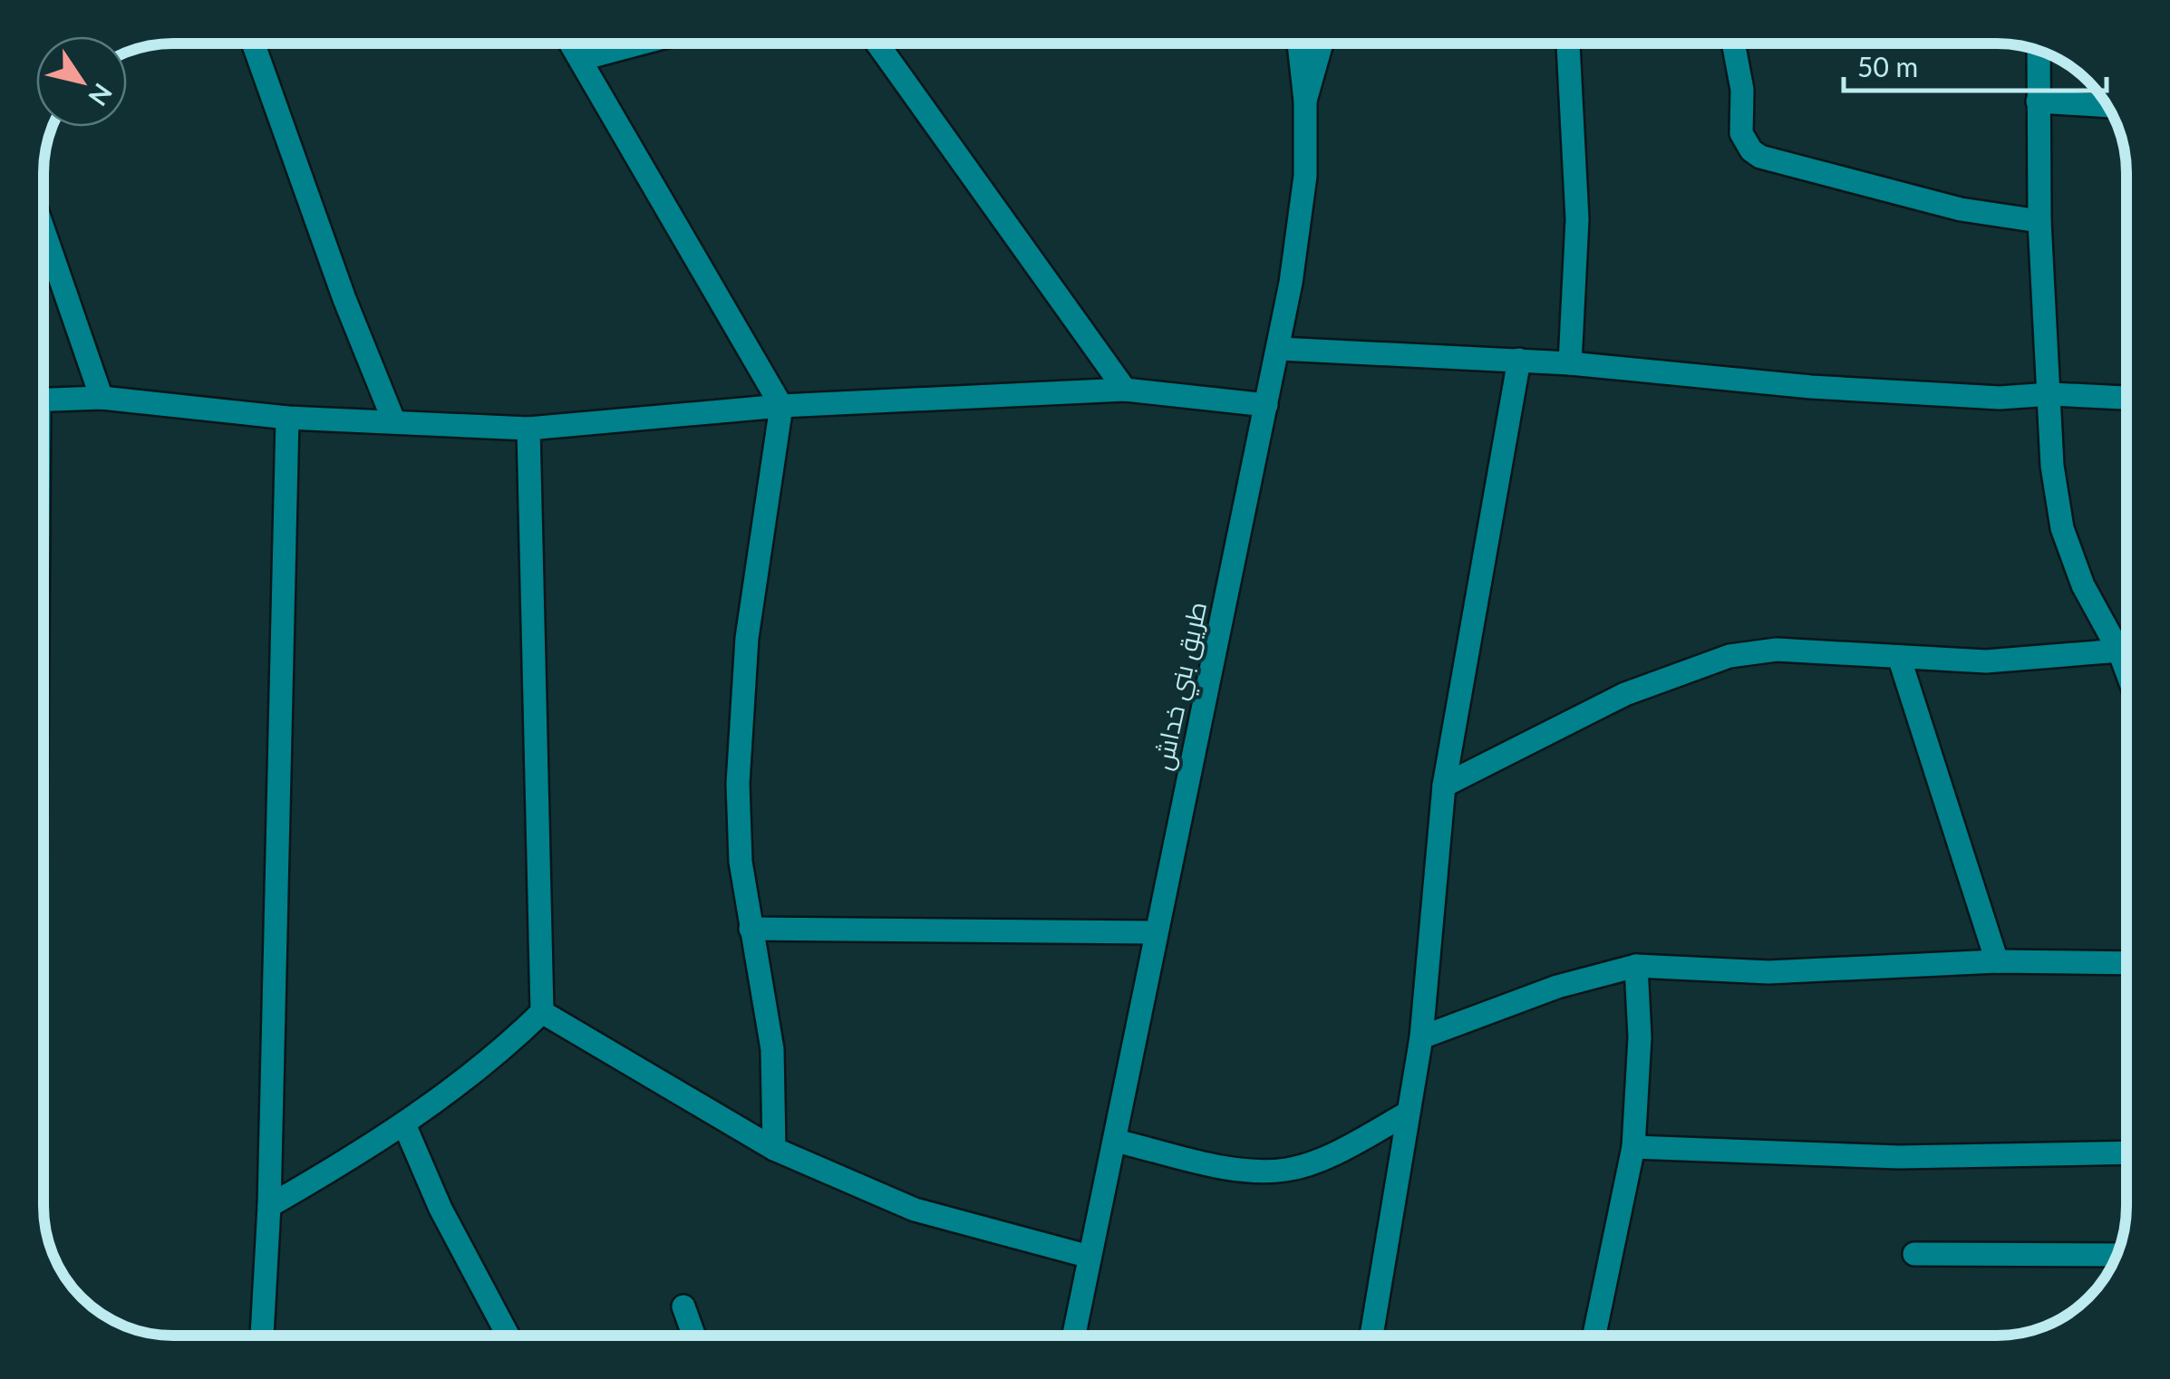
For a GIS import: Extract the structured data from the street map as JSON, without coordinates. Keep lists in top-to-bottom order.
{
  "streets": {
    "street": ["طريق بني خداش"]
  },
  "scale_bar": "50 m",
  "north": "bottom right"
}
